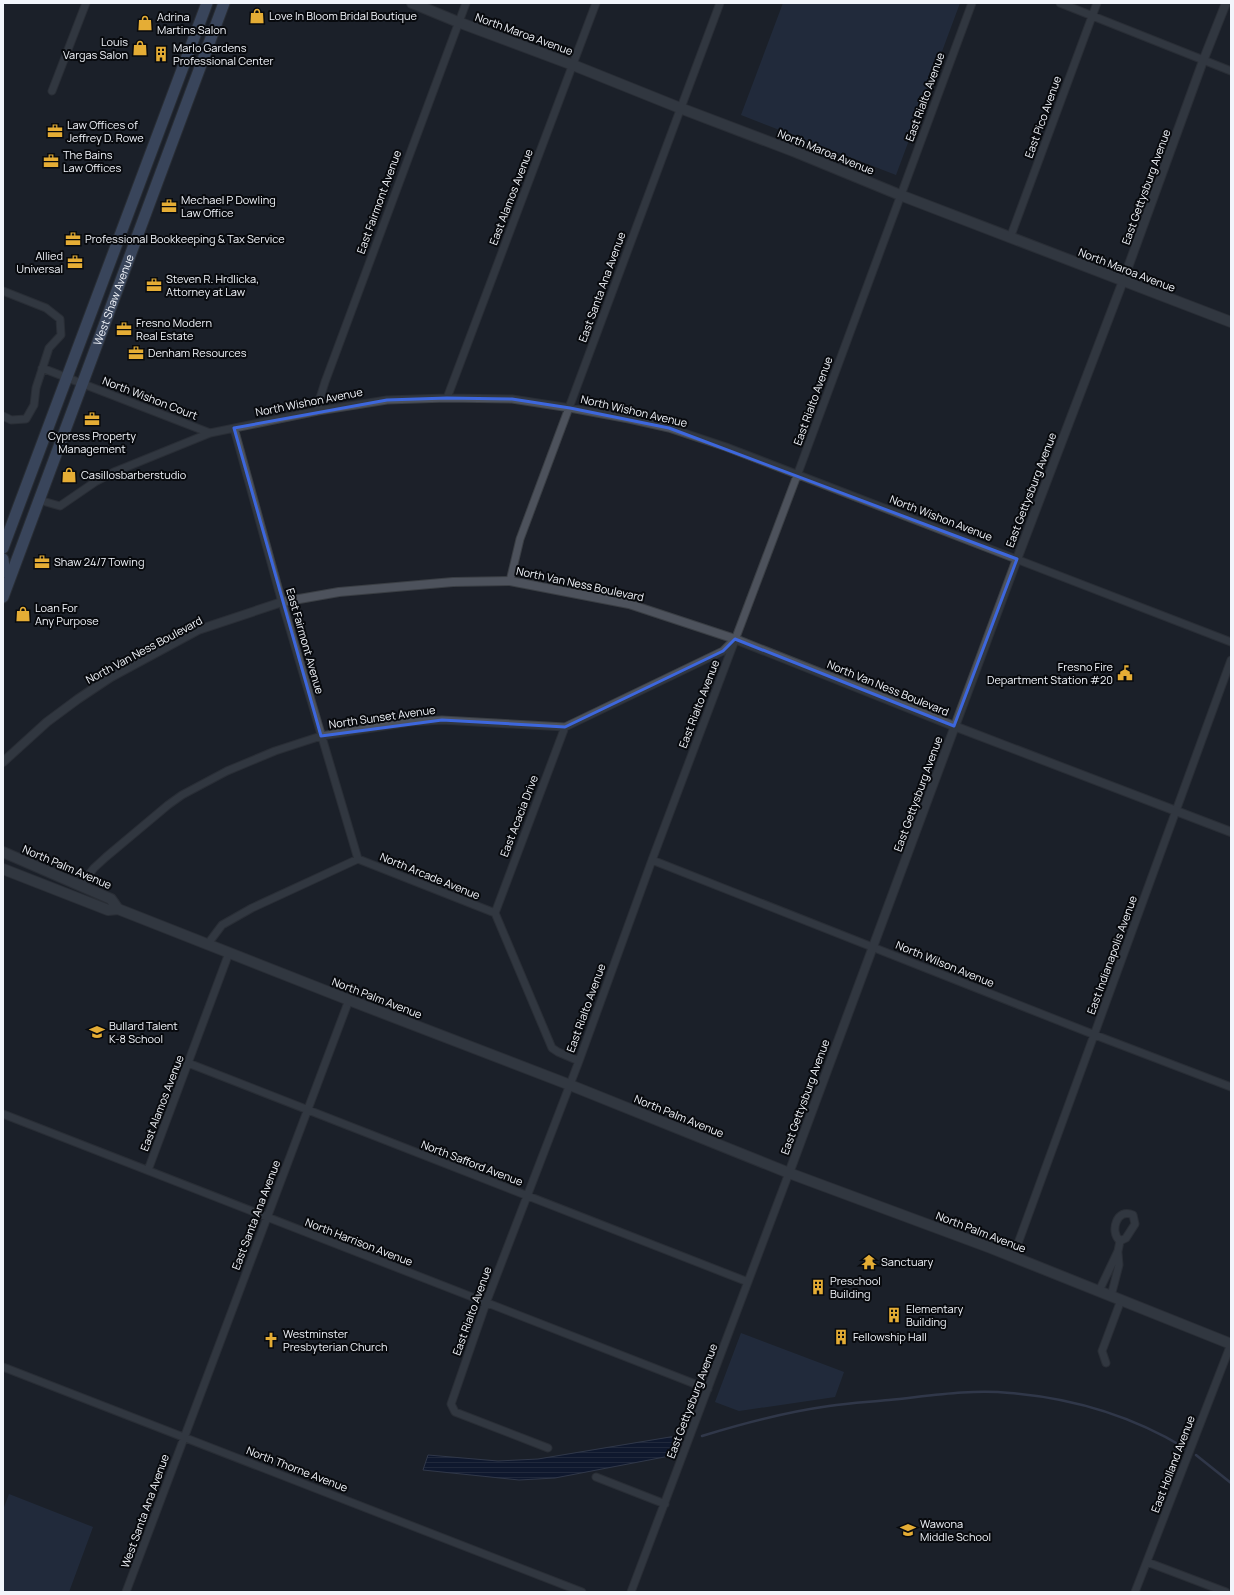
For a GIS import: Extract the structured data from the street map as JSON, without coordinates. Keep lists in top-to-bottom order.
{
  "streets": {
    "main road": ["North Maroa Avenue", "West Shaw Avenue", "North Palm Avenue"],
    "street": [
      "East Rialto Avenue",
      "East Pico Avenue",
      "East Gettysburg Avenue",
      "East Alamos Avenue",
      "East Fairmont Avenue",
      "East Santa Ana Avenue",
      "North Wishon Court",
      "North Wishon Avenue",
      "North Van Ness Boulevard",
      "North Sunset Avenue",
      "East Acacia Drive",
      "North Arcade Avenue",
      "East Indianapolis Avenue",
      "North Wilson Avenue",
      "North Safford Avenue",
      "North Harrison Avenue",
      "East Holland Avenue",
      "North Thorne Avenue",
      "West Santa Ana Avenue"
    ]
  },
  "crossings": [
    ["North Maroa Avenue", "East Rialto Avenue"],
    ["North Maroa Avenue", "East Pico Avenue"],
    ["North Maroa Avenue", "East Gettysburg Avenue"],
    ["North Maroa Avenue", "East Alamos Avenue"],
    ["North Maroa Avenue", "East Fairmont Avenue"],
    ["North Maroa Avenue", "East Santa Ana Avenue"],
    ["East Rialto Avenue", "North Wishon Avenue"],
    ["East Rialto Avenue", "North Van Ness Boulevard"],
    ["East Rialto Avenue", "North Sunset Avenue"],
    ["East Rialto Avenue", "North Palm Avenue"],
    ["East Rialto Avenue", "North Wilson Avenue"],
    ["East Rialto Avenue", "North Safford Avenue"],
    ["East Rialto Avenue", "North Harrison Avenue"],
    ["East Gettysburg Avenue", "North Wishon Avenue"],
    ["East Gettysburg Avenue", "North Van Ness Boulevard"],
    ["East Gettysburg Avenue", "North Palm Avenue"],
    ["East Gettysburg Avenue", "North Wilson Avenue"],
    ["East Gettysburg Avenue", "North Safford Avenue"],
    ["East Gettysburg Avenue", "North Harrison Avenue"],
    ["East Alamos Avenue", "North Wishon Avenue"],
    ["East Alamos Avenue", "North Palm Avenue"],
    ["East Alamos Avenue", "North Safford Avenue"],
    ["East Alamos Avenue", "North Harrison Avenue"],
    ["East Fairmont Avenue", "North Wishon Avenue"],
    ["East Fairmont Avenue", "North Van Ness Boulevard"],
    ["East Fairmont Avenue", "North Sunset Avenue"],
    ["East Fairmont Avenue", "North Arcade Avenue"],
    ["East Santa Ana Avenue", "North Wishon Avenue"],
    ["East Santa Ana Avenue", "North Van Ness Boulevard"],
    ["East Santa Ana Avenue", "North Palm Avenue"],
    ["East Santa Ana Avenue", "North Safford Avenue"],
    ["East Santa Ana Avenue", "North Harrison Avenue"],
    ["East Santa Ana Avenue", "North Thorne Avenue"],
    ["East Santa Ana Avenue", "West Santa Ana Avenue"],
    ["West Shaw Avenue", "North Wishon Court"],
    ["West Shaw Avenue", "North Wishon Avenue"],
    ["North Wishon Court", "North Wishon Avenue"],
    ["North Van Ness Boulevard", "North Sunset Avenue"],
    ["North Van Ness Boulevard", "East Indianapolis Avenue"],
    ["North Sunset Avenue", "East Acacia Drive"],
    ["North Sunset Avenue", "North Palm Avenue"],
    ["East Acacia Drive", "North Arcade Avenue"],
    ["North Palm Avenue", "East Indianapolis Avenue"],
    ["North Palm Avenue", "East Holland Avenue"],
    ["East Indianapolis Avenue", "North Wilson Avenue"],
    ["North Thorne Avenue", "West Santa Ana Avenue"]
  ],
  "places": {
    "shop": [
      "Love In Bloom Bridal Boutique",
      "Adrina Martins Salon",
      "Louis Vargas Salon",
      "Casillosbarberstudio",
      "Loan For Any Purpose"
    ],
    "building": [
      "Marlo Gardens Professional Center",
      "Preschool Building",
      "Elementary Building",
      "Fellowship Hall"
    ],
    "office": [
      "Law Offices of Jeffrey D. Rowe",
      "The Bains Law Offices",
      "Mechael P Dowling Law Office",
      "Professional Bookkeeping & Tax Service",
      "Allied Universal",
      "Steven R. Hrdlicka, Attorney at Law",
      "Fresno Modern Real Estate",
      "Denham Resources",
      "Cypress Property Management",
      "Shaw 24/7 Towing"
    ],
    "public building": ["Fresno Fire Department Station #20"],
    "school or university": ["Bullard Talent K-8 School", "Wawona Middle School"],
    "temple": ["Sanctuary"],
    "church": ["Westminster Presbyterian Church"]
  }
}
